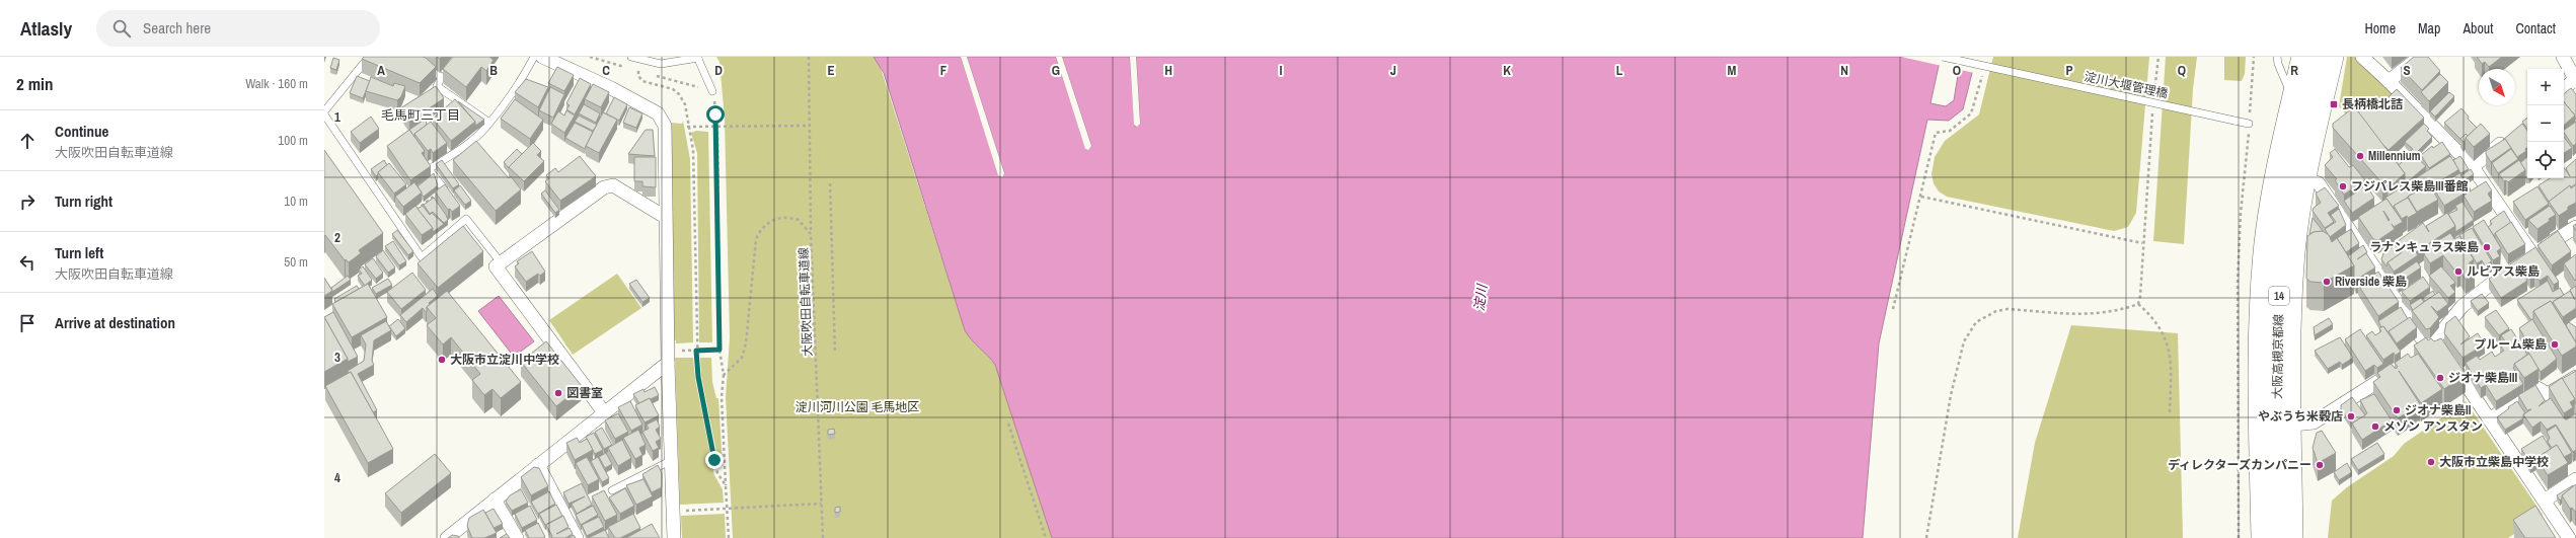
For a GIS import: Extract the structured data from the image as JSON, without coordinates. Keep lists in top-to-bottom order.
{
  "streets": {
    "main road": ["14", "大阪高槻京都線"],
    "lane": ["淀川大堰管理橋"],
    "path": ["大阪吹田自転車道線"]
  },
  "districts": ["毛馬町三丁目"],
  "water": ["淀川"],
  "parks": ["淀川河川公園 毛馬地区"],
  "places": {
    "transit": ["長柄橋北詰"],
    "other": [
      "Millennium",
      "フジパレス柴島III番館",
      "ラナンキュラス柴島",
      "ルビアス柴島",
      "Riverside 柴島",
      "プルーム柴島",
      "大阪市立淀川中学校",
      "ジオナ柴島III",
      "図書室",
      "ジオナ柴島II",
      "やぶうち米穀店",
      "メゾン アンスタン",
      "大阪市立柴島中学校",
      "ディレクターズカンパニー"
    ]
  },
  "north": "bottom right",
  "page": {
    "header": "Atlasly",
    "search": "Search here",
    "nav": [
      "Home",
      "Map",
      "About",
      "Contact"
    ],
    "heading": ["2 min", "Walk · 160 m"],
    "map_buttons": ["+", "−"],
    "list": [
      ["Continue", "大阪吹田自転車道線", "100 m"],
      ["Turn right", "10 m"],
      ["Turn left", "大阪吹田自転車道線", "50 m"],
      "Arrive at destination"
    ]
  },
  "grid": {
    "columns": [
      "A",
      "B",
      "C",
      "D",
      "E",
      "F",
      "G",
      "H",
      "I",
      "J",
      "K",
      "L",
      "M",
      "N",
      "O",
      "P",
      "Q",
      "R",
      "S"
    ],
    "rows": [
      "1",
      "2",
      "3",
      "4"
    ]
  }
}
